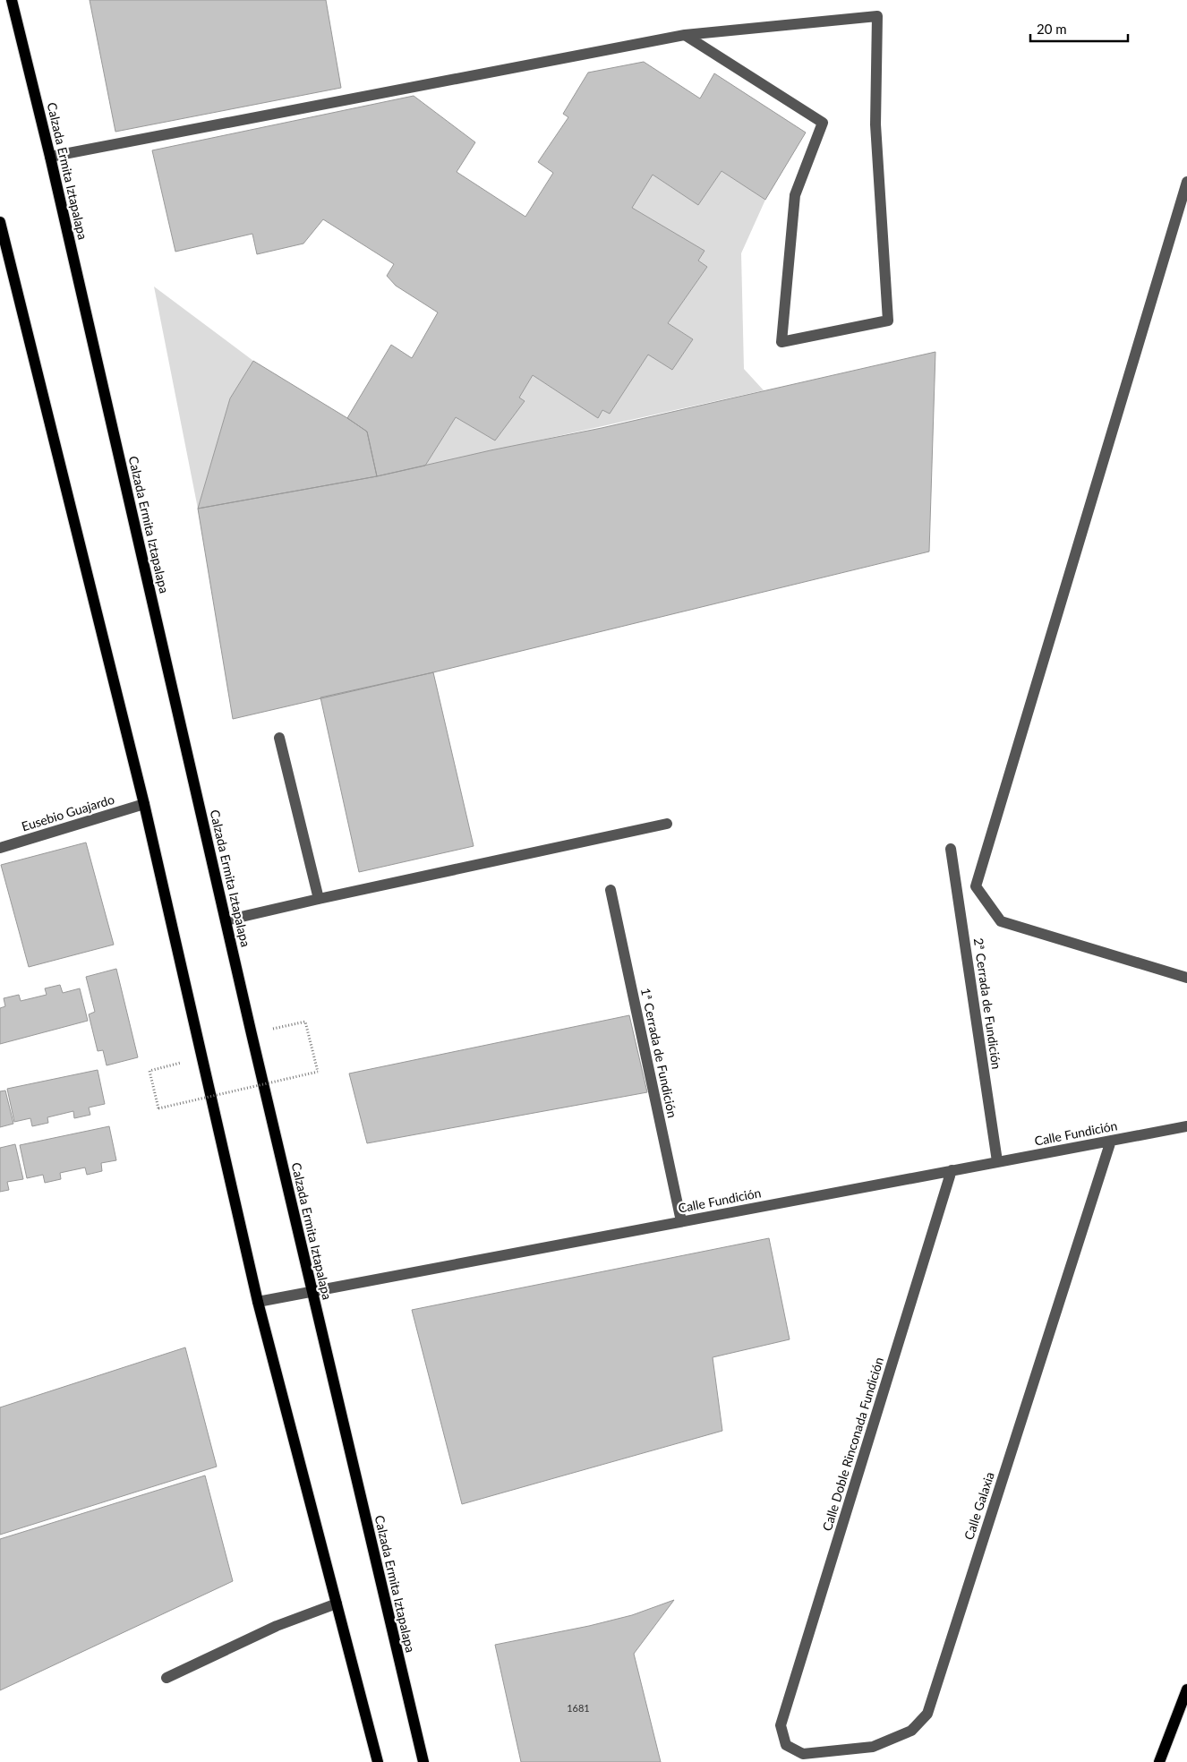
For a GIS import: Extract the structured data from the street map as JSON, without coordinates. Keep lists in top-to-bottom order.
{
  "streets": {
    "main road": ["Calzada Ermita Iztapalapa"],
    "street": [
      "Eusebio Guajardo",
      "2ª Cerrada de Fundición",
      "1ª Cerrada de Fundición",
      "Calle Fundición",
      "Calle Doble Rinconada Fundición",
      "Calle Galaxia"
    ]
  },
  "crossings": [
    ["Calzada Ermita Iztapalapa", "Calle Fundición"],
    ["2ª Cerrada de Fundición", "Calle Fundición"],
    ["1ª Cerrada de Fundición", "Calle Fundición"],
    ["Calle Fundición", "Calle Doble Rinconada Fundición"],
    ["Calle Fundición", "Calle Galaxia"],
    ["Calle Doble Rinconada Fundición", "Calle Galaxia"]
  ],
  "house_numbers": ["1681"],
  "scale_bar": "20 m"
}
